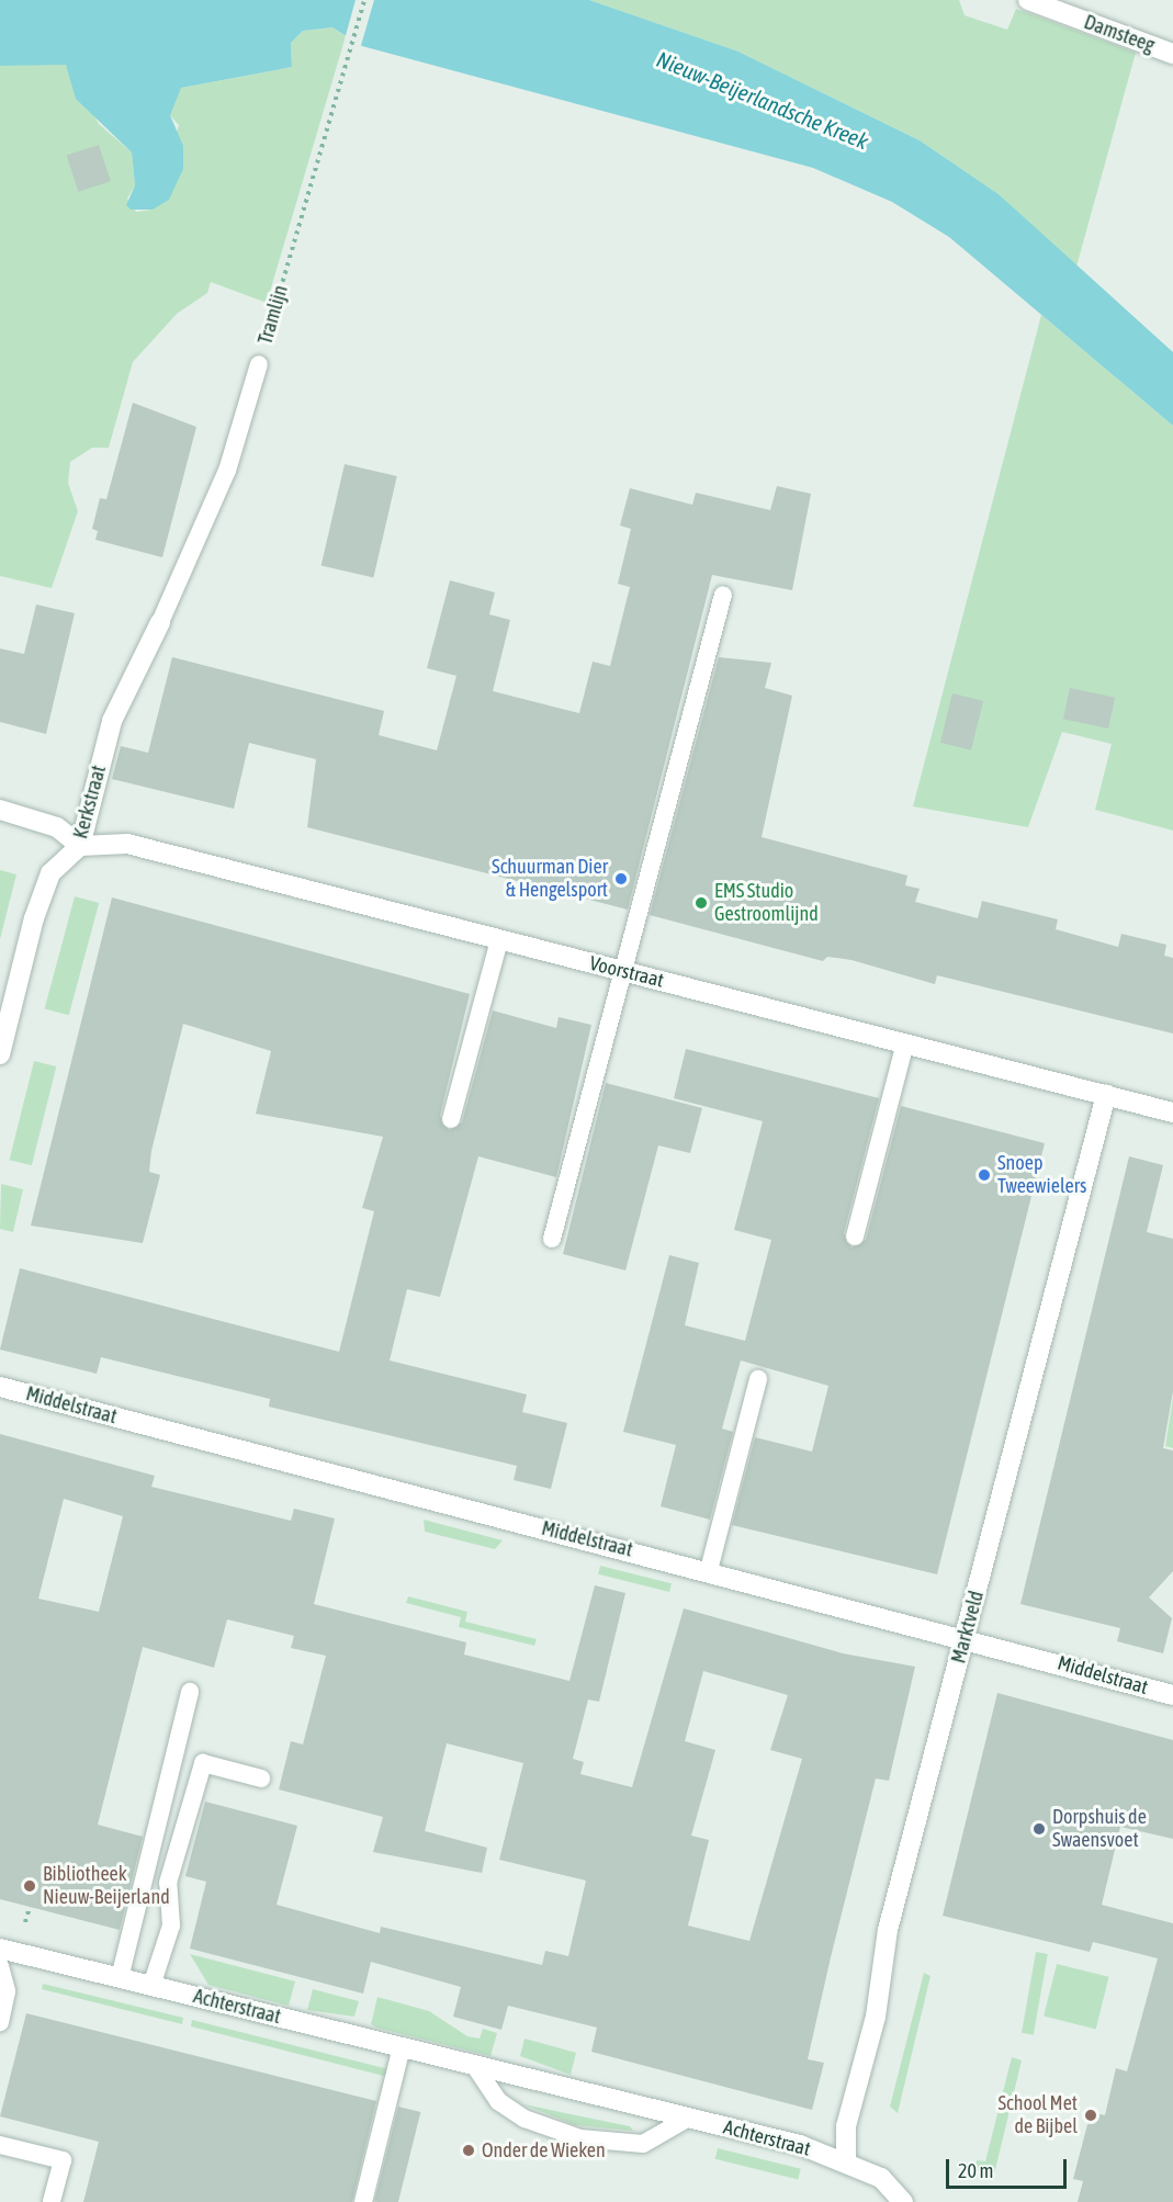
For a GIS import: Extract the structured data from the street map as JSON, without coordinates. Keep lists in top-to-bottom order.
{
  "streets": {
    "street": [
      "Damsteeg",
      "Kerkstraat",
      "Voorstraat",
      "Middelstraat",
      "Marktveld",
      "Achterstraat"
    ],
    "lane": ["Tramlijn"]
  },
  "crossings": [
    ["Tramlijn", "Kerkstraat"],
    ["Kerkstraat", "Voorstraat"],
    ["Voorstraat", "Marktveld"],
    ["Middelstraat", "Marktveld"],
    ["Marktveld", "Achterstraat"]
  ],
  "water": ["Nieuw-Beijerlandsche Kreek"],
  "places": [
    "Schuurman Dier & Hengelsport",
    "EMS Studio Gestroomlijnd",
    "Snoep Tweewielers",
    "Dorpshuis de Swaensvoet",
    "Bibliotheek Nieuw-Beijerland",
    "School Met de Bijbel",
    "Onder de Wieken"
  ],
  "scale_bar": "20 m"
}
